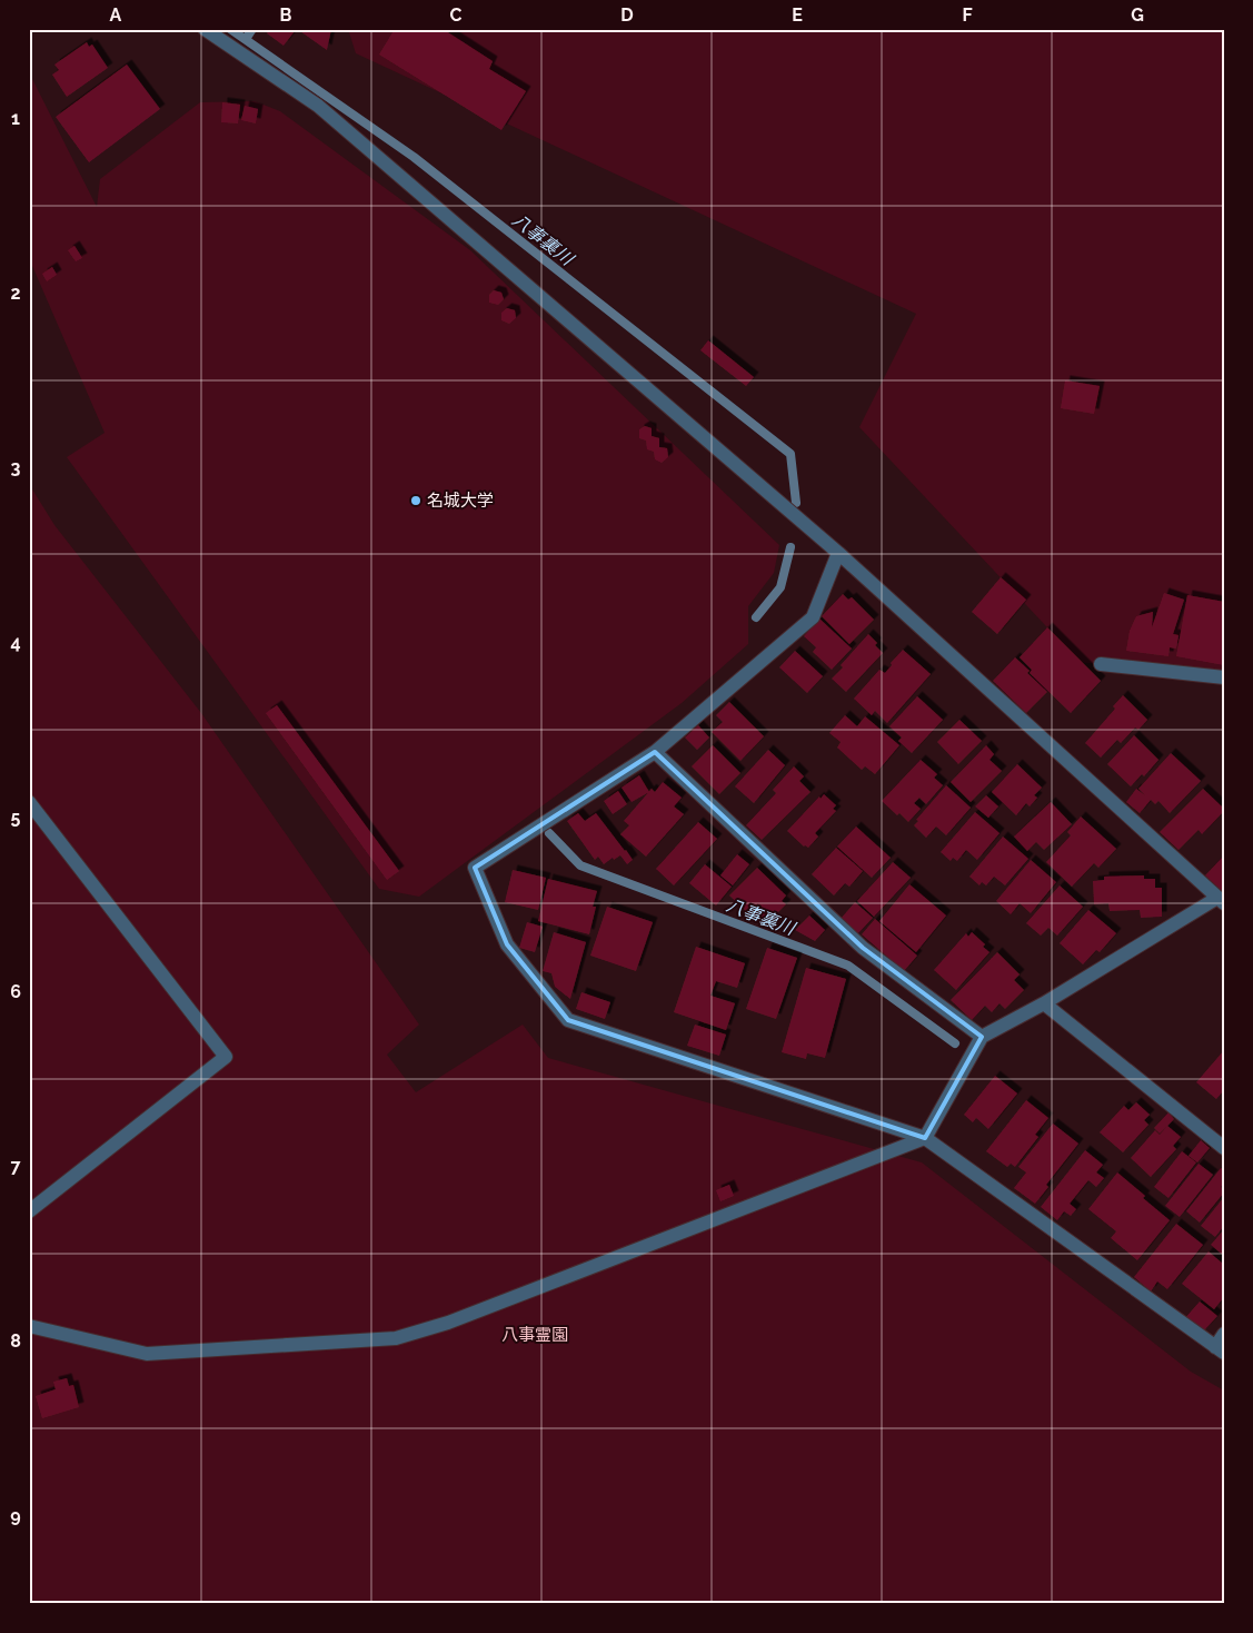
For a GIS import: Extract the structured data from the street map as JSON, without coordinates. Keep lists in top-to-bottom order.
{
  "water": ["八事裏川"],
  "parks": ["八事霊園"],
  "places": ["名城大学"],
  "grid": {
    "columns": [
      "A",
      "B",
      "C",
      "D",
      "E",
      "F",
      "G"
    ],
    "rows": [
      "1",
      "2",
      "3",
      "4",
      "5",
      "6",
      "7",
      "8",
      "9"
    ]
  }
}
